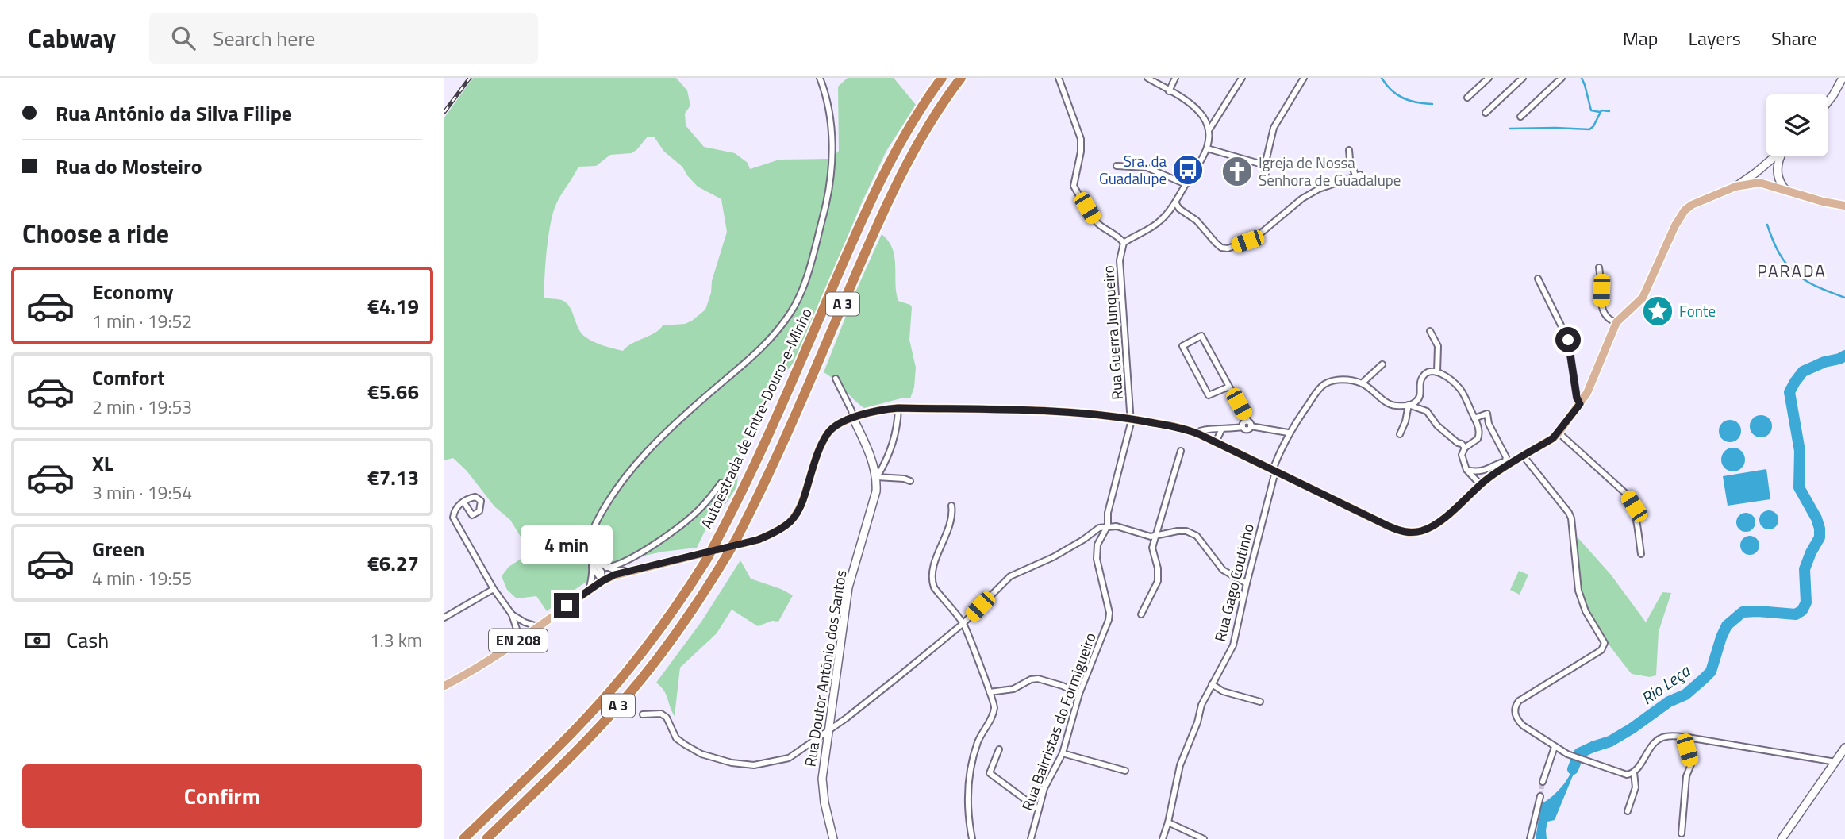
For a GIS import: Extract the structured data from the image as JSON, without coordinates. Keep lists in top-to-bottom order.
{
  "streets": {
    "highway": ["A 3", "Autoestrada de Entre-Douro-e-Minho"],
    "main road": ["EN 208"],
    "street": [
      "Rua Guerra Junqueiro",
      "Rua Gago Coutinho",
      "Rua Doutor António dos Santos",
      "Rua Bairristas do Formigueiro"
    ]
  },
  "crossings": [
    ["Rua Guerra Junqueiro", "EN 208"],
    ["Rua Guerra Junqueiro", "Rua Bairristas do Formigueiro"],
    ["Rua Gago Coutinho", "EN 208"],
    ["EN 208", "Rua Doutor António dos Santos"],
    ["EN 208", "Rua Bairristas do Formigueiro"]
  ],
  "districts": ["PARADA"],
  "water": ["Rio Leça"],
  "places": {
    "bus stop": ["Sra. da Guadalupe"],
    "church": ["Igreja de Nossa Senhora de Guadalupe"],
    "place": ["Fonte"]
  },
  "page": {
    "header": "Cabway",
    "search": "Search here",
    "nav": ["Map", "Layers", "Share"],
    "banner": ["Rua António da Silva Filipe", "Rua do Mosteiro"],
    "heading": "Choose a ride",
    "list": [
      {
        "name": "Economy",
        "note": "1 min · 19:52",
        "value": "€4.19"
      },
      {
        "name": "Comfort",
        "note": "2 min · 19:53",
        "value": "€5.66"
      },
      {
        "name": "XL",
        "note": "3 min · 19:54",
        "value": "€7.13"
      },
      {
        "name": "Green",
        "note": "4 min · 19:55",
        "value": "€6.27"
      }
    ],
    "bubble": "4 min",
    "pay": ["Cash", "1.3 km"],
    "buttons": "Confirm"
  }
}
